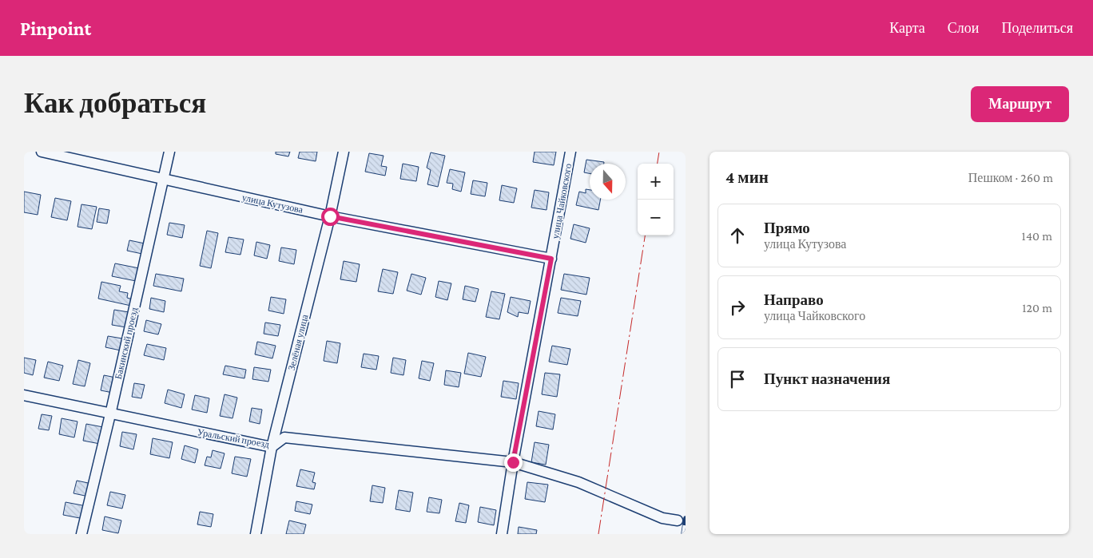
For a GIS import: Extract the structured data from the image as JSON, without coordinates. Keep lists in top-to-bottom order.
{
  "streets": {
    "street": [
      "улица Чайковского",
      "улица Кутузова",
      "Зелёная улица",
      "Бакинский проезд",
      "Уральский проезд"
    ]
  },
  "crossings": [
    ["улица Чайковского", "улица Кутузова"],
    ["улица Чайковского", "Уральский проезд"],
    ["улица Кутузова", "Зелёная улица"],
    ["улица Кутузова", "Бакинский проезд"],
    ["Зелёная улица", "Уральский проезд"],
    ["Бакинский проезд", "Уральский проезд"]
  ],
  "north": "bottom",
  "page": {
    "header": "Pinpoint",
    "nav": ["Карта", "Слои", "Поделиться"],
    "buttons": "Маршрут",
    "title": "Как добраться",
    "heading": ["4 мин", "Пешком · 260 m"],
    "map_buttons": ["+", "−"],
    "list": [
      ["Прямо", "улица Кутузова", "140 m"],
      ["Направо", "улица Чайковского", "120 m"],
      "Пункт назначения"
    ]
  }
}
